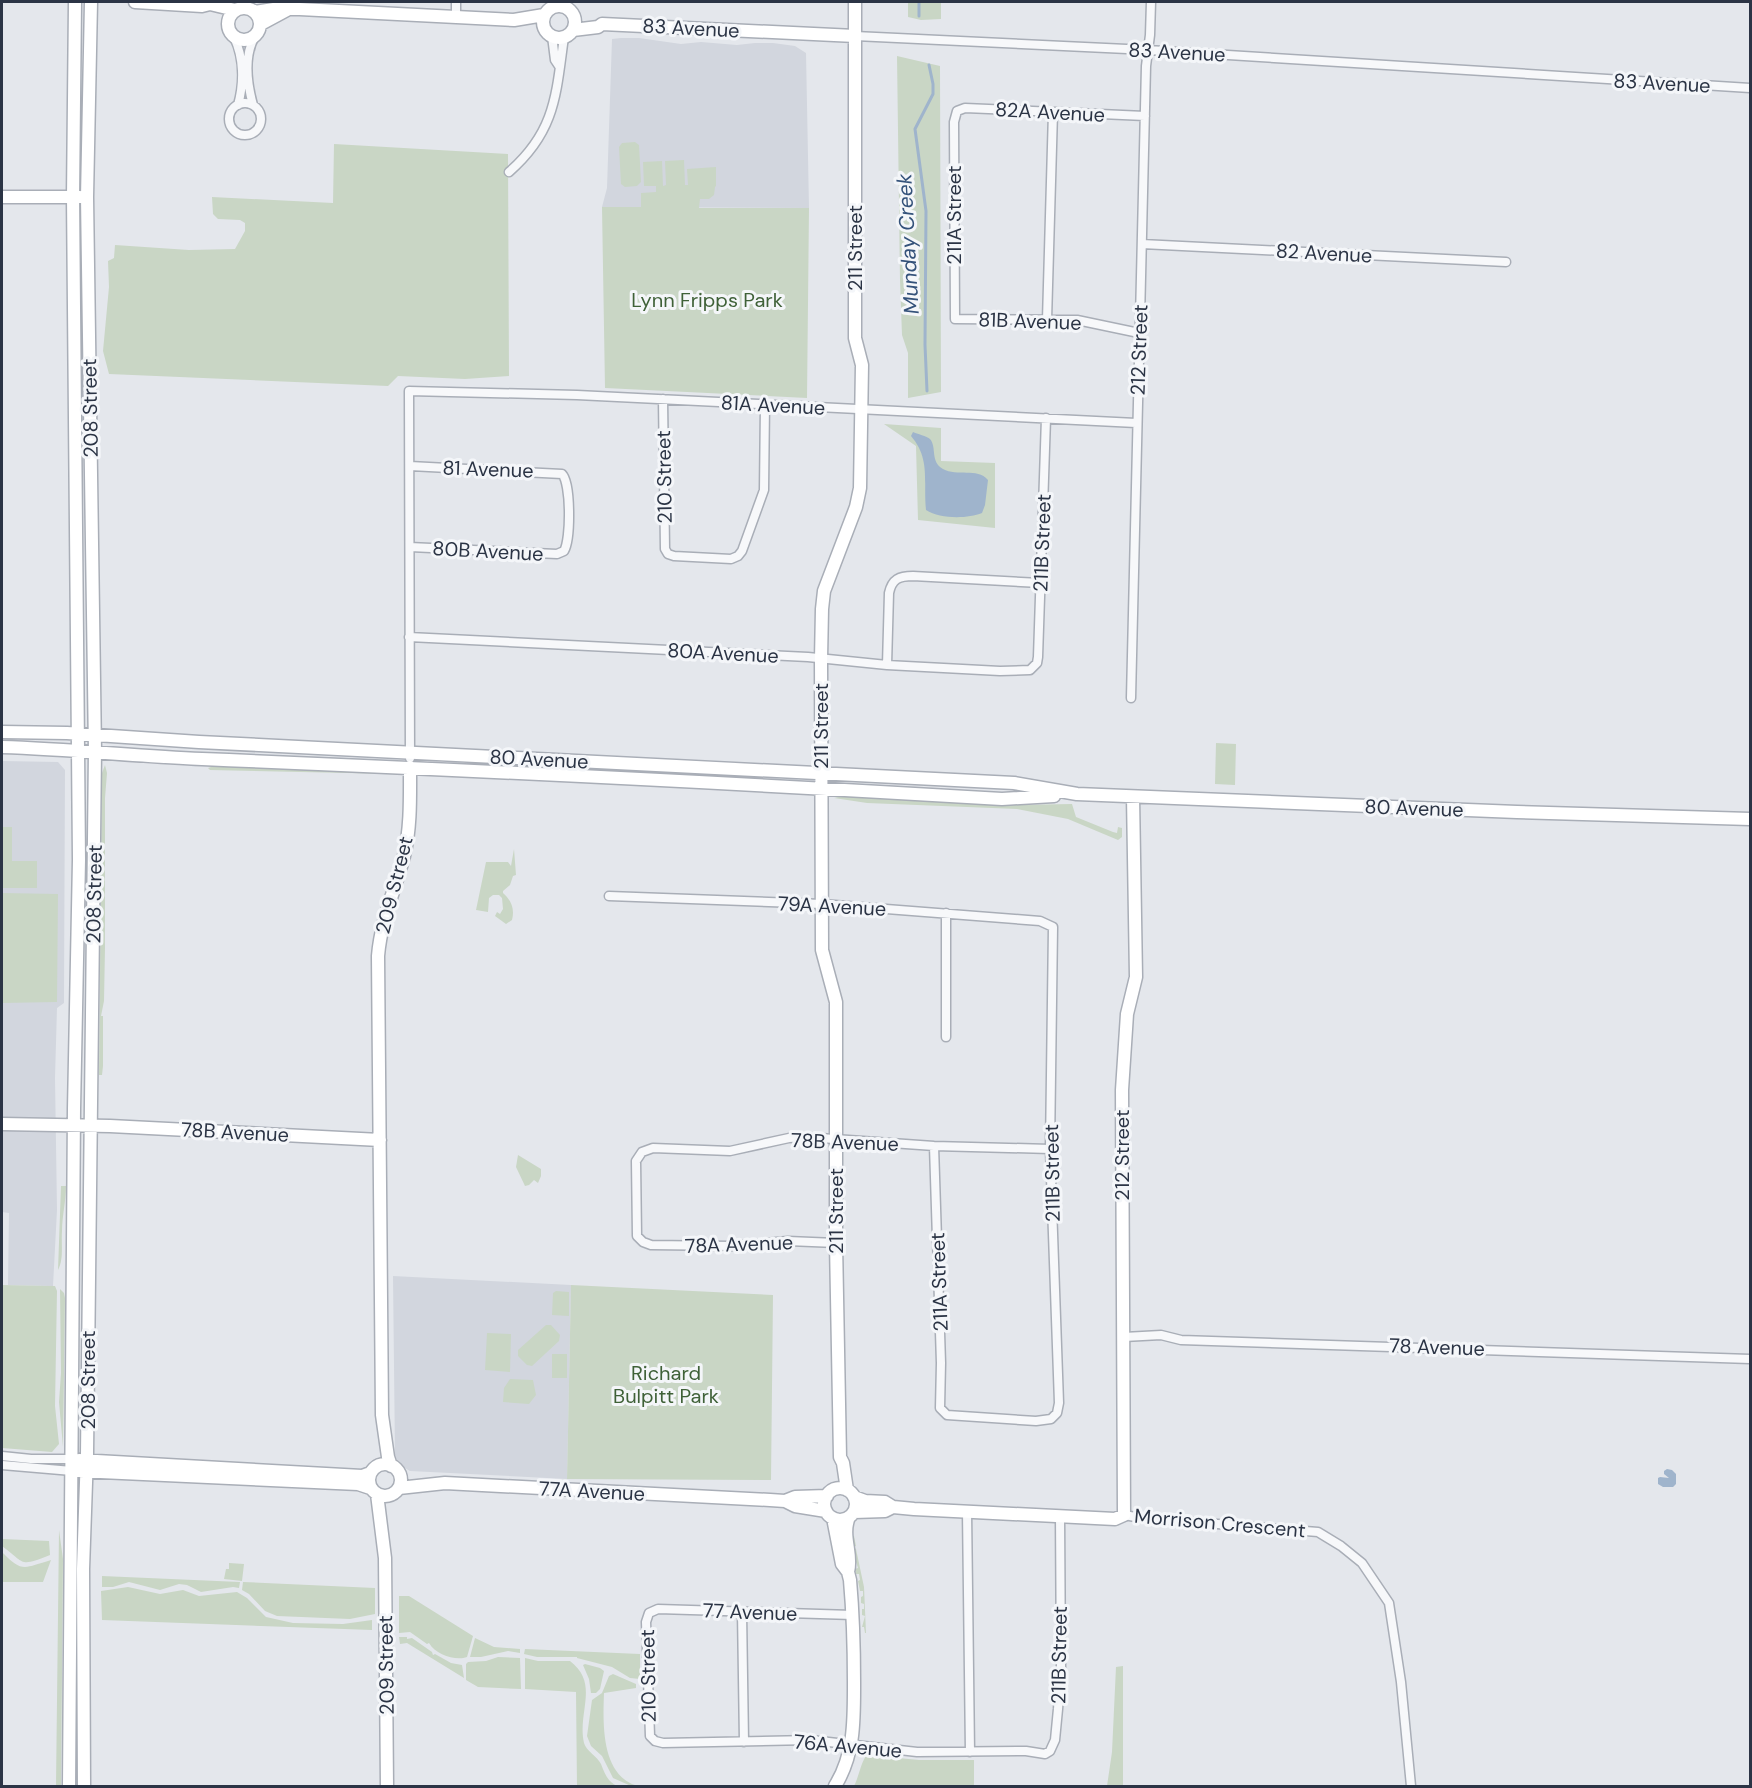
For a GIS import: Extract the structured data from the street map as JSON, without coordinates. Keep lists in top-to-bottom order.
{
  "streets": {
    "street": [
      "83 Avenue",
      "82A Avenue",
      "211A Street",
      "211 Street",
      "82 Avenue",
      "81B Avenue",
      "212 Street",
      "81A Avenue",
      "208 Street",
      "81 Avenue",
      "210 Street",
      "211B Street",
      "80B Avenue",
      "80A Avenue",
      "80 Avenue",
      "209 Street",
      "79A Avenue",
      "78B Avenue",
      "78A Avenue",
      "78 Avenue",
      "77A Avenue",
      "Morrison Crescent",
      "77 Avenue",
      "76A Avenue"
    ]
  },
  "crossings": [
    ["83 Avenue", "211 Street"],
    ["83 Avenue", "212 Street"],
    ["82A Avenue", "211A Street"],
    ["82A Avenue", "212 Street"],
    ["211A Street", "81B Avenue"],
    ["211A Street", "211B Street"],
    ["211A Street", "78B Avenue"],
    ["211 Street", "81A Avenue"],
    ["211 Street", "80A Avenue"],
    ["211 Street", "80 Avenue"],
    ["211 Street", "79A Avenue"],
    ["211 Street", "78B Avenue"],
    ["211 Street", "78A Avenue"],
    ["211 Street", "77A Avenue"],
    ["82 Avenue", "212 Street"],
    ["81B Avenue", "212 Street"],
    ["212 Street", "81A Avenue"],
    ["212 Street", "80 Avenue"],
    ["212 Street", "78 Avenue"],
    ["212 Street", "Morrison Crescent"],
    ["81A Avenue", "210 Street"],
    ["81A Avenue", "211B Street"],
    ["81A Avenue", "209 Street"],
    ["208 Street", "80 Avenue"],
    ["208 Street", "78B Avenue"],
    ["81 Avenue", "80B Avenue"],
    ["81 Avenue", "209 Street"],
    ["210 Street", "77 Avenue"],
    ["210 Street", "76A Avenue"],
    ["211B Street", "80A Avenue"],
    ["211B Street", "79A Avenue"],
    ["211B Street", "78B Avenue"],
    ["211B Street", "76A Avenue"],
    ["80B Avenue", "209 Street"],
    ["80A Avenue", "209 Street"],
    ["80 Avenue", "209 Street"],
    ["209 Street", "78B Avenue"],
    ["209 Street", "77A Avenue"],
    ["78B Avenue", "78A Avenue"]
  ],
  "water": ["Munday Creek"],
  "parks": ["Lynn Fripps Park", "Richard Bulpitt Park"]
}
